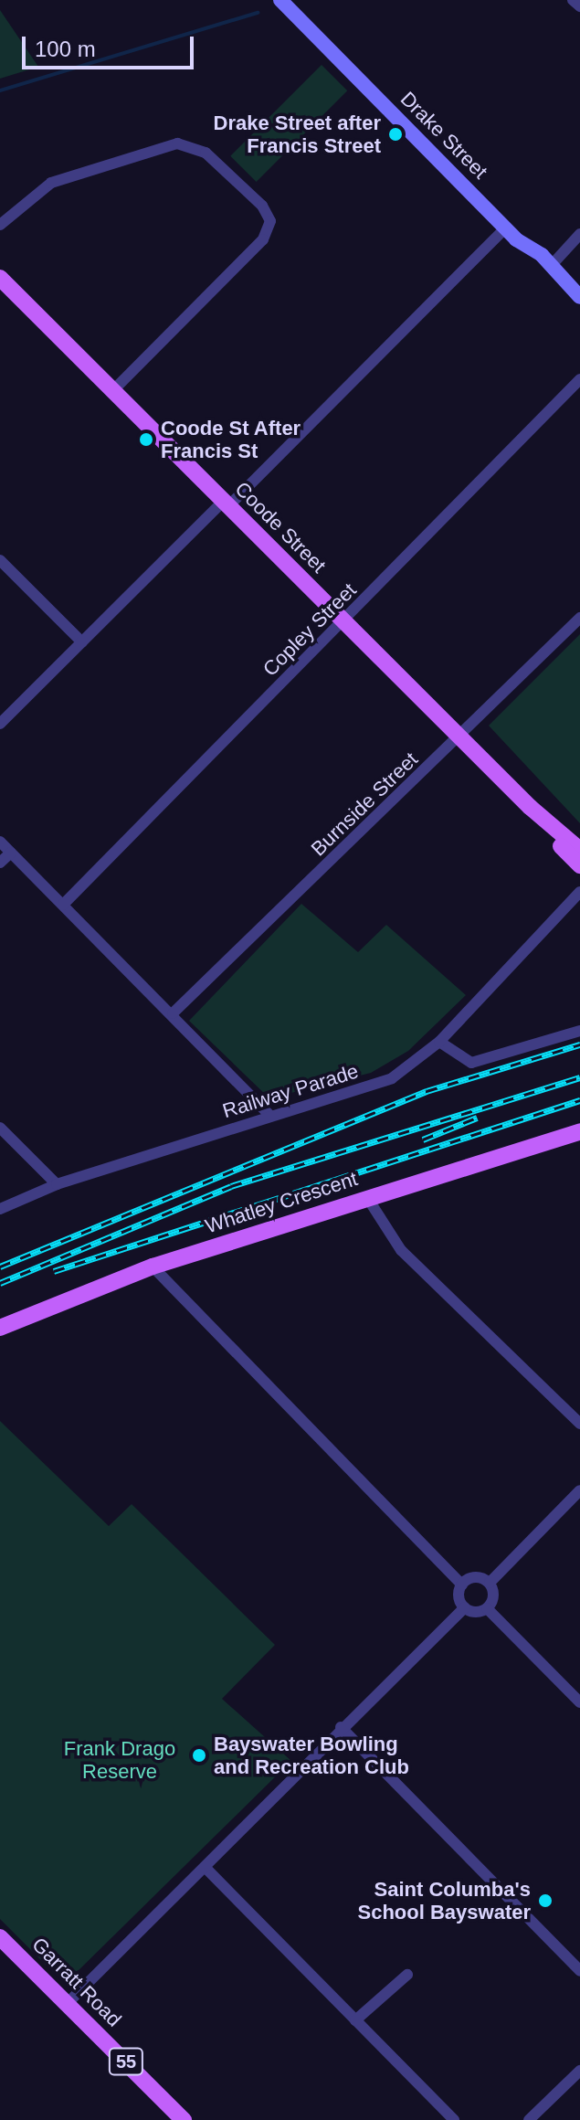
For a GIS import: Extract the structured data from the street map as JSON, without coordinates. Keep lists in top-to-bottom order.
{
  "streets": {
    "main road": [
      "Coode Street",
      "Whatley Crescent",
      "Garratt Road",
      "55"
    ],
    "street": [
      "Drake Street",
      "Copley Street",
      "Burnside Street",
      "Railway Parade"
    ]
  },
  "crossings": [
    ["Coode Street", "Copley Street"],
    ["Coode Street", "Burnside Street"]
  ],
  "parks": ["Frank Drago Reserve"],
  "places": [
    "Drake Street after Francis Street",
    "Coode St After Francis St",
    "Bayswater Bowling and Recreation Club",
    "Saint Columba's School Bayswater"
  ],
  "scale_bar": "100 m"
}
